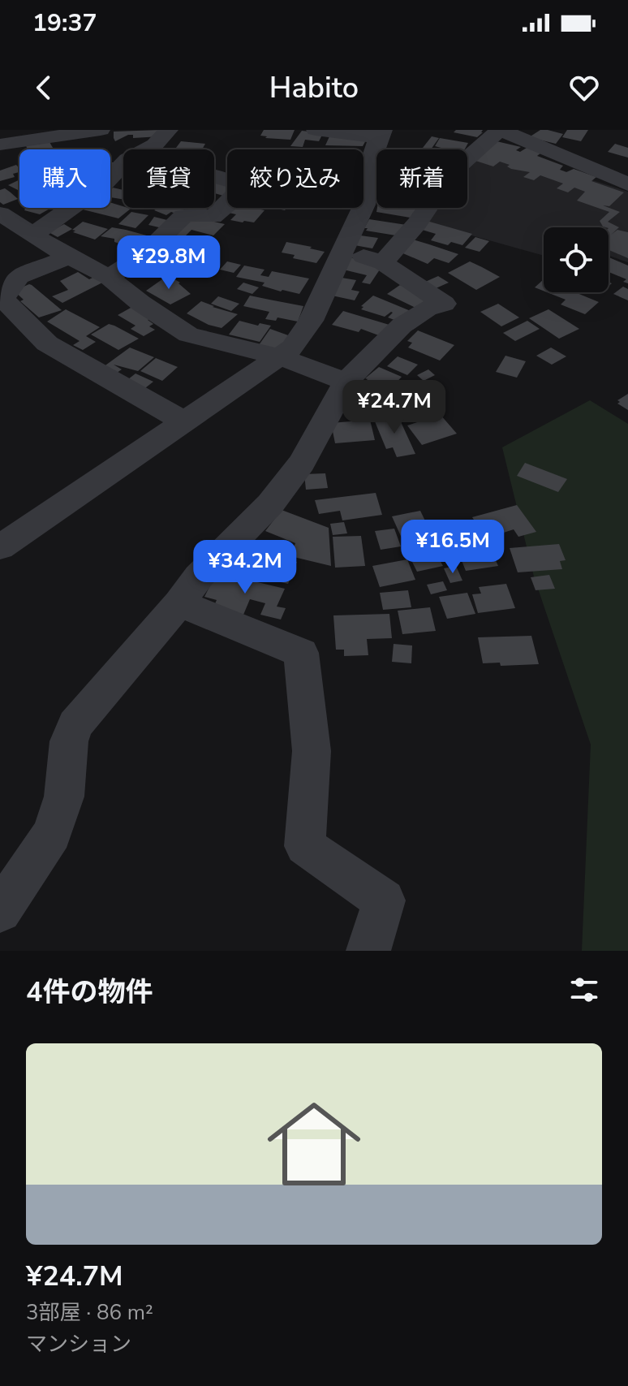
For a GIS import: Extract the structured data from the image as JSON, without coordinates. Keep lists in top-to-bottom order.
{
  "page": {
    "status": "19:37",
    "header": "Habito",
    "chip": [
      "購入",
      "賃貸",
      "絞り込み",
      "新着"
    ],
    "price": [
      "¥29.8M",
      "¥24.7M",
      "¥16.5M",
      "¥34.2M"
    ],
    "heading": "4件の物件",
    "list": [
      {
        "name": "¥24.7M",
        "note": "3部屋 · 86 m² · マンション"
      }
    ]
  }
}
